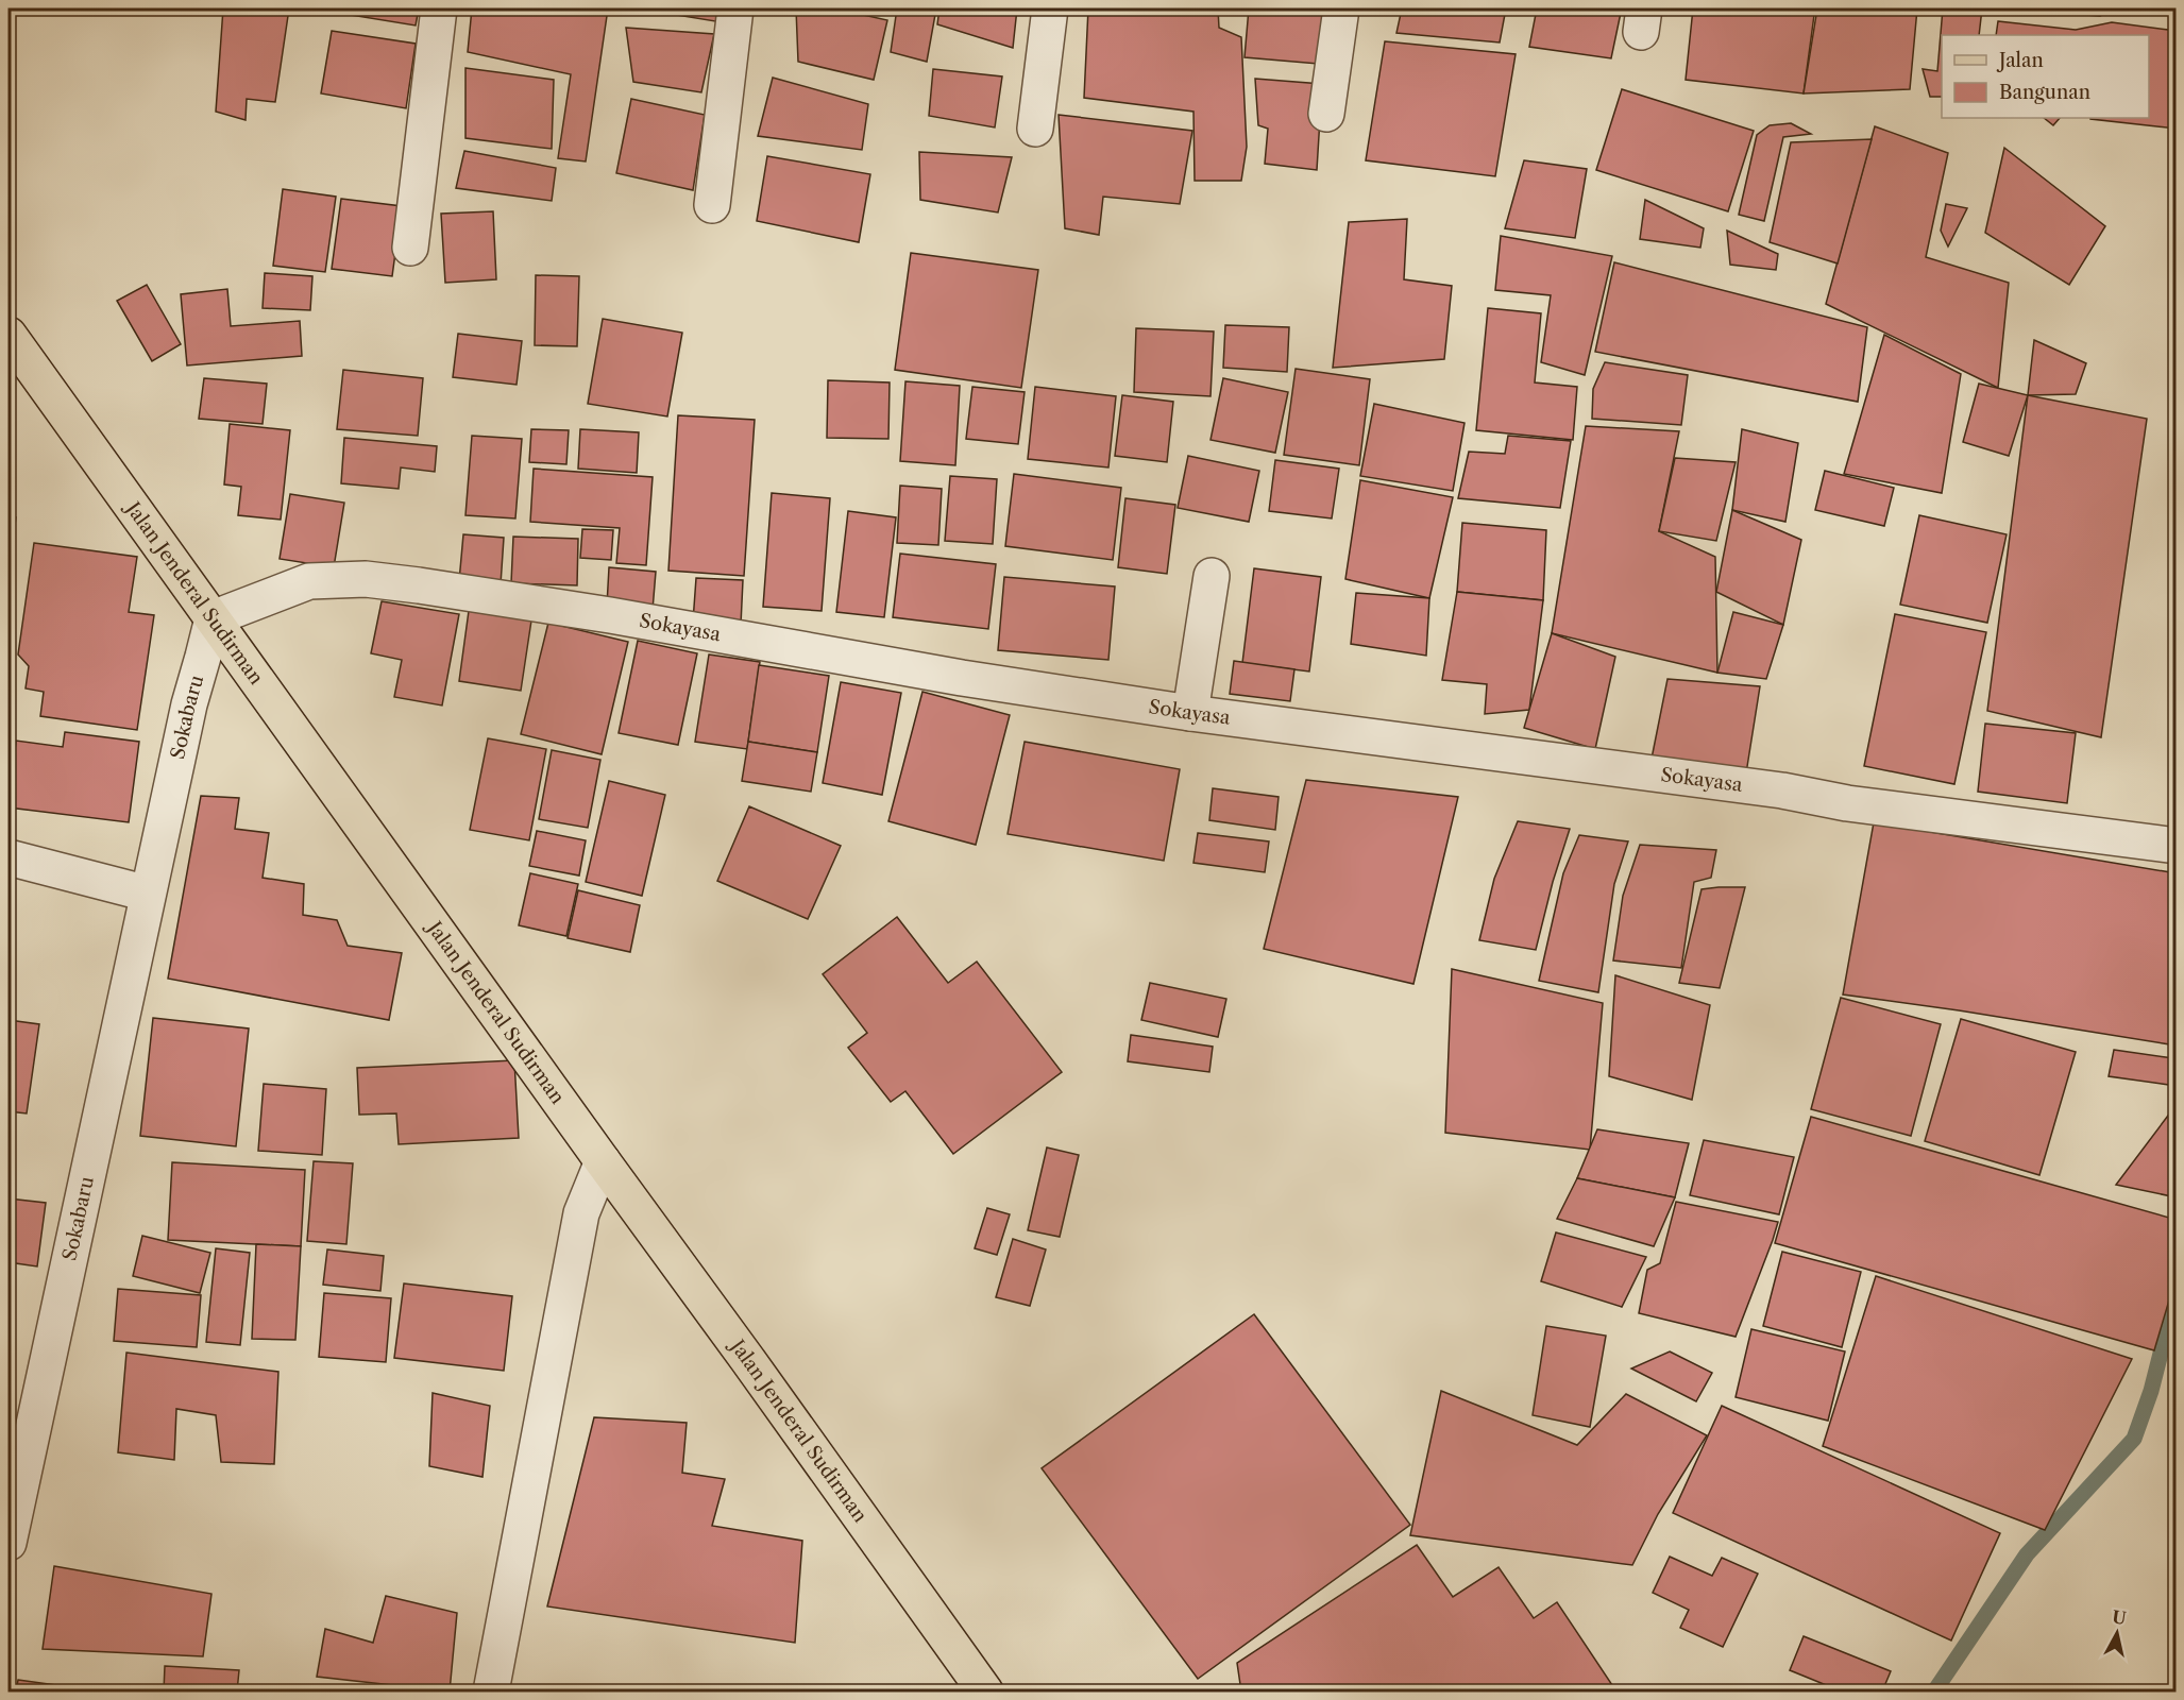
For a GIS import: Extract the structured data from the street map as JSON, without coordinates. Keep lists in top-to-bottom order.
{
  "streets": {
    "main road": ["Jalan Jenderal Sudirman"],
    "street": ["Sokayasa", "Sokabaru"]
  },
  "crossings": [
    ["Jalan Jenderal Sudirman", "Sokayasa"],
    ["Jalan Jenderal Sudirman", "Sokabaru"],
    ["Sokayasa", "Sokabaru"]
  ],
  "legend": ["Jalan", "Bangunan"],
  "north": "top"
}
